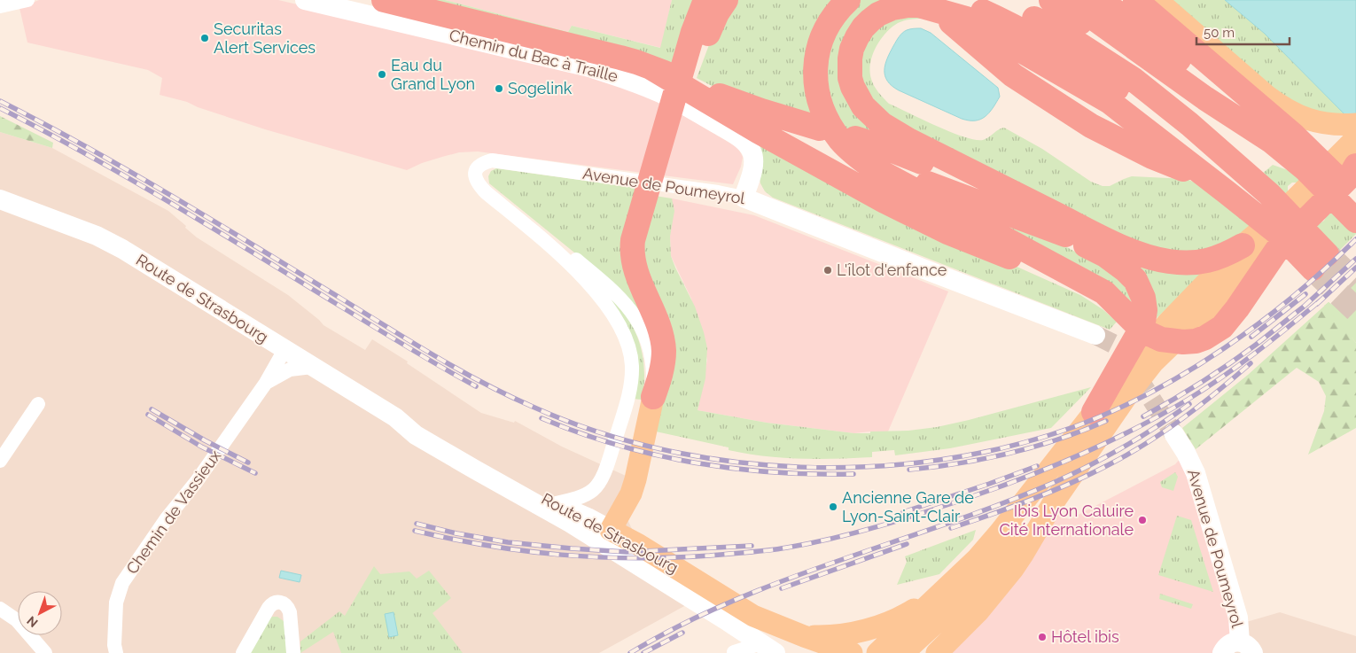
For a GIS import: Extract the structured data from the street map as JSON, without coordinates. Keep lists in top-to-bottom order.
{
  "streets": {
    "main road": ["Chemin du Bac à Traille", "Avenue de Poumeyrol", "Route de Strasbourg"],
    "street": ["Chemin de Vassieux"]
  },
  "crossings": [
    ["Chemin du Bac à Traille", "Avenue de Poumeyrol"],
    ["Avenue de Poumeyrol", "Route de Strasbourg"],
    ["Route de Strasbourg", "Chemin de Vassieux"]
  ],
  "places": [
    "Securitas Alert Services",
    "Eau du Grand Lyon",
    "Sogelink",
    "L'îlot d'enfance",
    "Ancienne Gare de Lyon-Saint-Clair",
    "Ibis Lyon Caluire Cité Internationale",
    "Hôtel ibis"
  ],
  "scale_bar": "50 m",
  "north": "bottom left"
}
